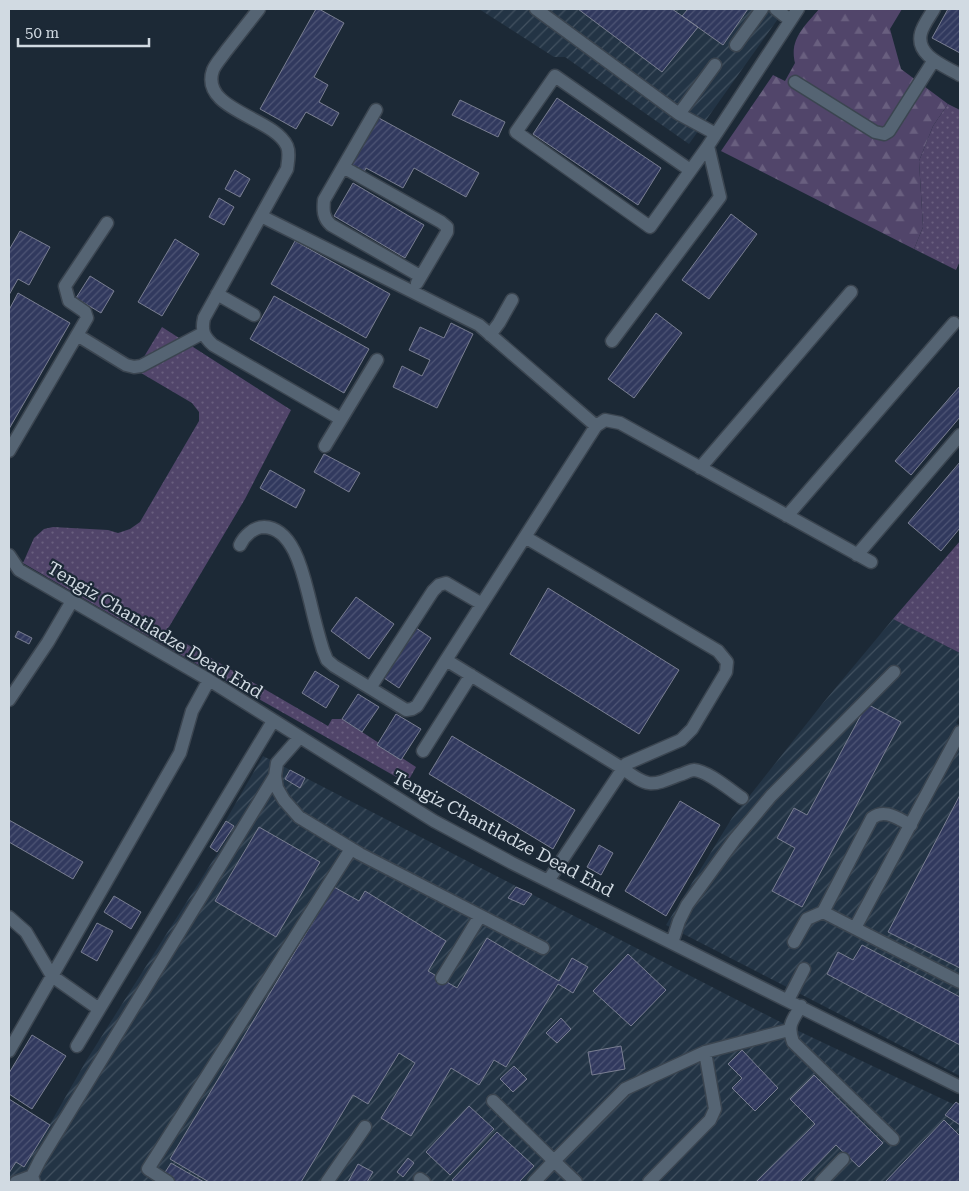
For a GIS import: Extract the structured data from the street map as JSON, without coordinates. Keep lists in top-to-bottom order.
{
  "streets": {
    "street": ["Tengiz Chantladze Dead End"]
  },
  "scale_bar": "50 m"
}
